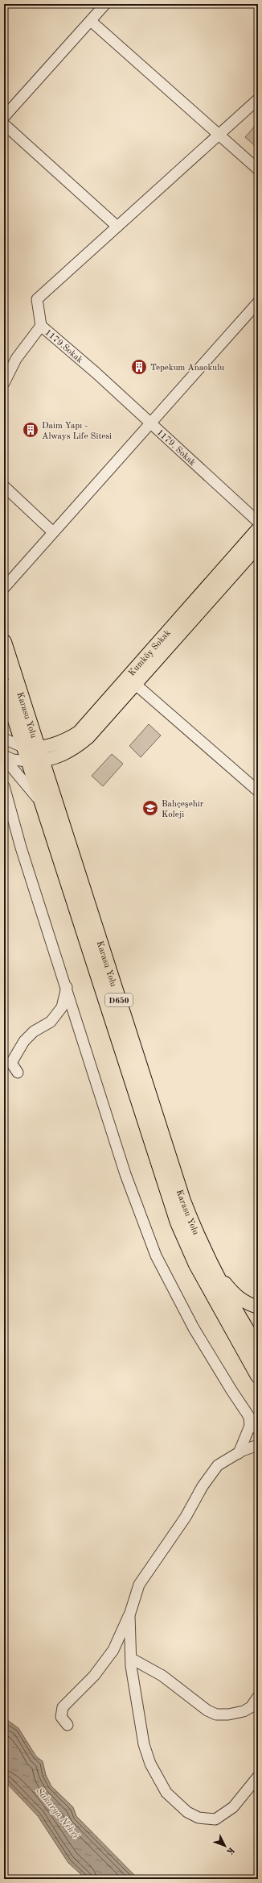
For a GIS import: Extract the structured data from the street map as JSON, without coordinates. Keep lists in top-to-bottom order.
{
  "streets": {
    "highway": ["Karasu Yolu", "D650"],
    "main road": ["Kumköy Sokak"],
    "street": ["1179.Sokak", "1179. Sokak"]
  },
  "crossings": [
    ["1179.Sokak", "1179. Sokak"],
    ["Kumköy Sokak", "Karasu Yolu"]
  ],
  "water": ["Sakarya Nehri"],
  "places": {
    "building": ["Tepekum Anaokulu", "Daim Yapı - Always Life Sitesi"],
    "school or university": ["Bahçeşehir Koleji"]
  },
  "north": "bottom right"
}
